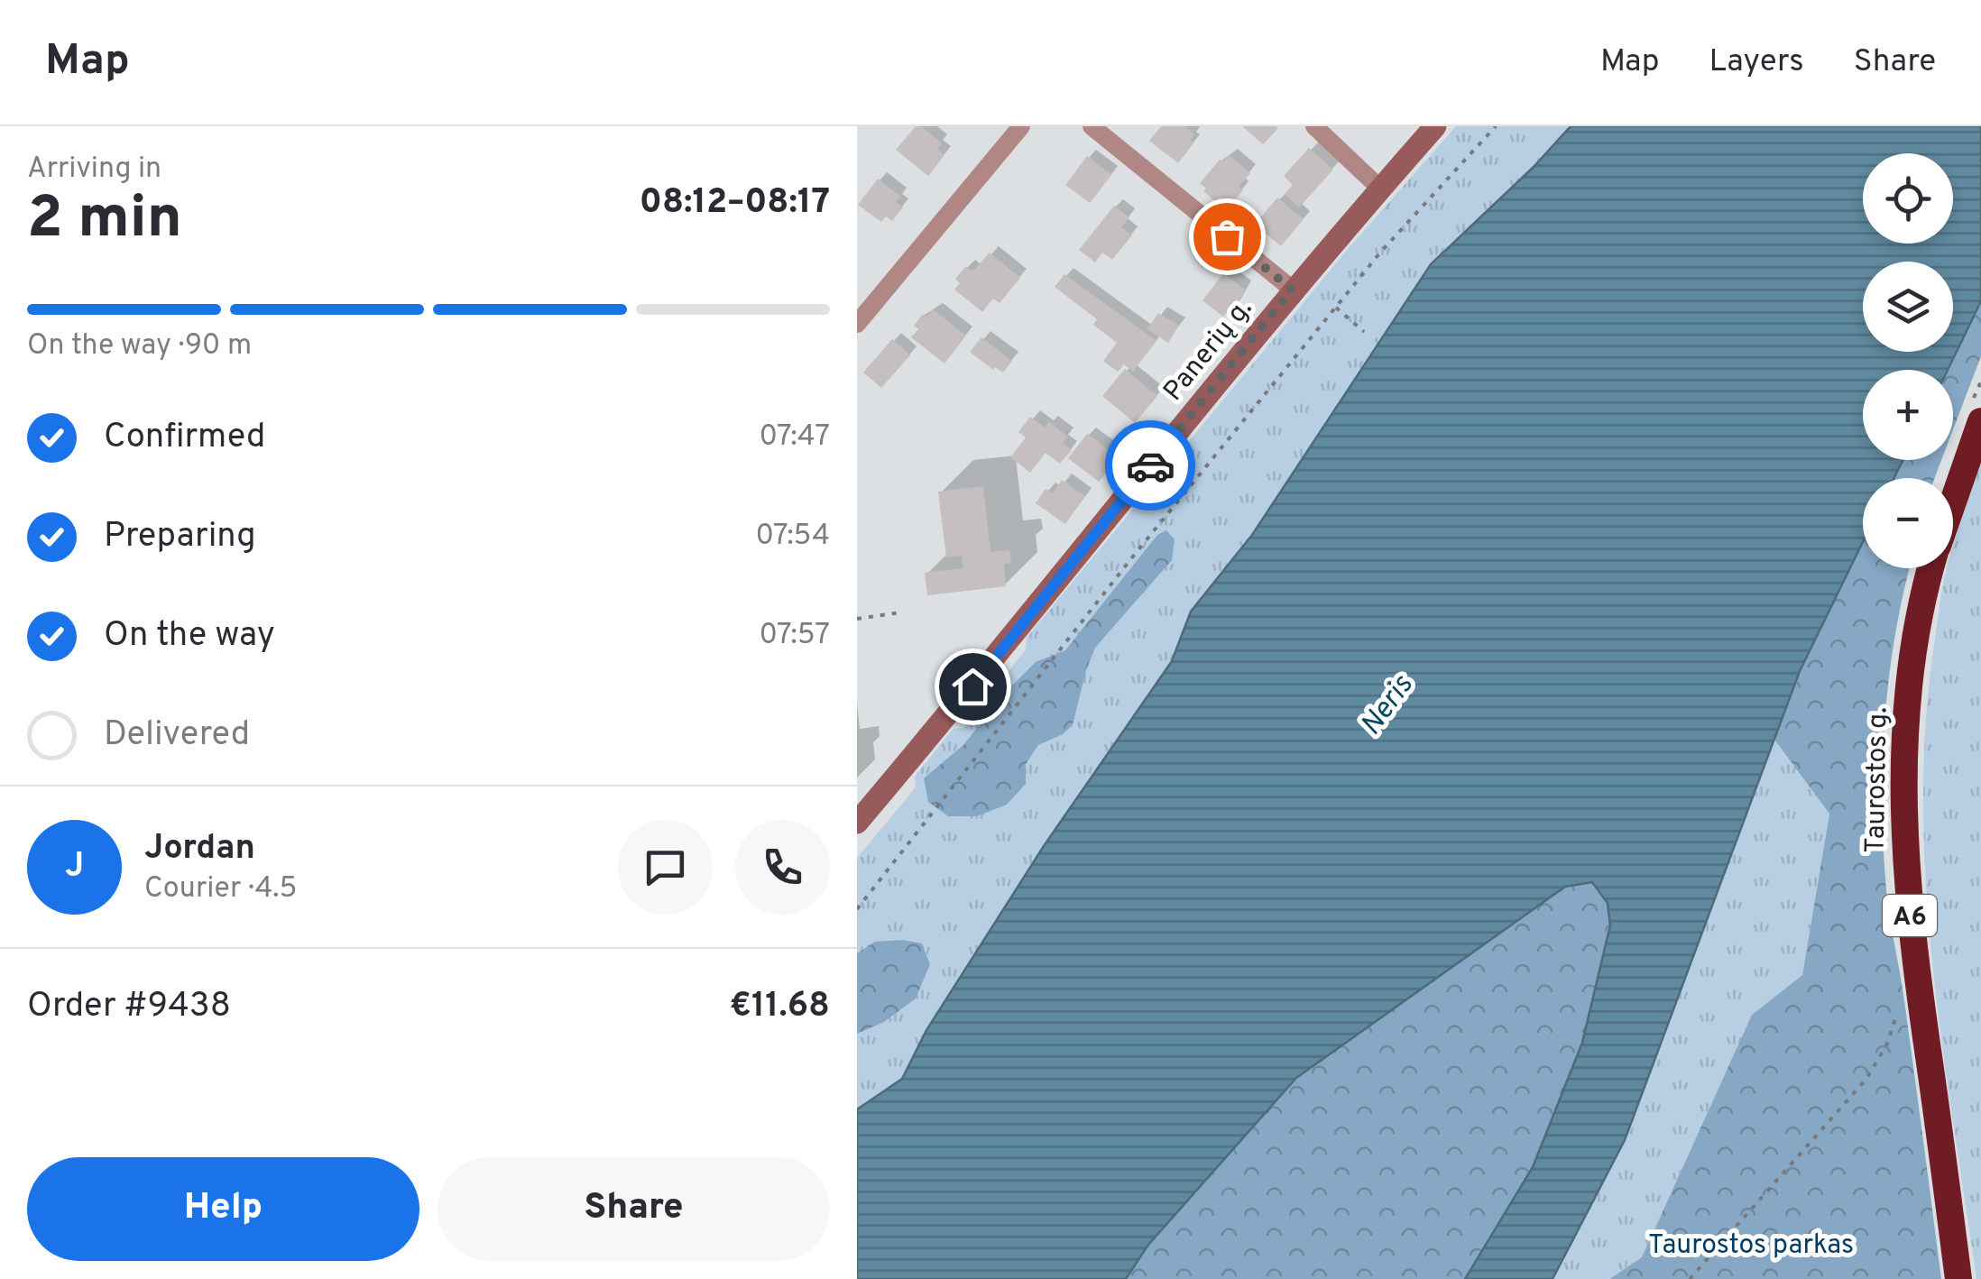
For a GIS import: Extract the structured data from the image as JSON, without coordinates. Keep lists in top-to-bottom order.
{
  "streets": {
    "highway": ["Taurostos g.", "A6"],
    "street": ["Panerių g."]
  },
  "water": ["Neris"],
  "parks": ["Taurostos parkas"],
  "page": {
    "header": "Map",
    "nav": ["Map", "Layers", "Share"],
    "heading": ["2 min", "Arriving in", "08:12–08:17"],
    "panel": [
      "Jordan",
      "Courier · 4.5",
      "Order #9438",
      "€11.68"
    ],
    "map_buttons": ["+", "−"],
    "bar": "On the way · 90 m",
    "list": [
      ["Confirmed", "07:47"],
      ["Preparing", "07:54"],
      ["On the way", "07:57"],
      "Delivered"
    ],
    "round": "J",
    "buttons": ["Help", "Share"]
  }
}
